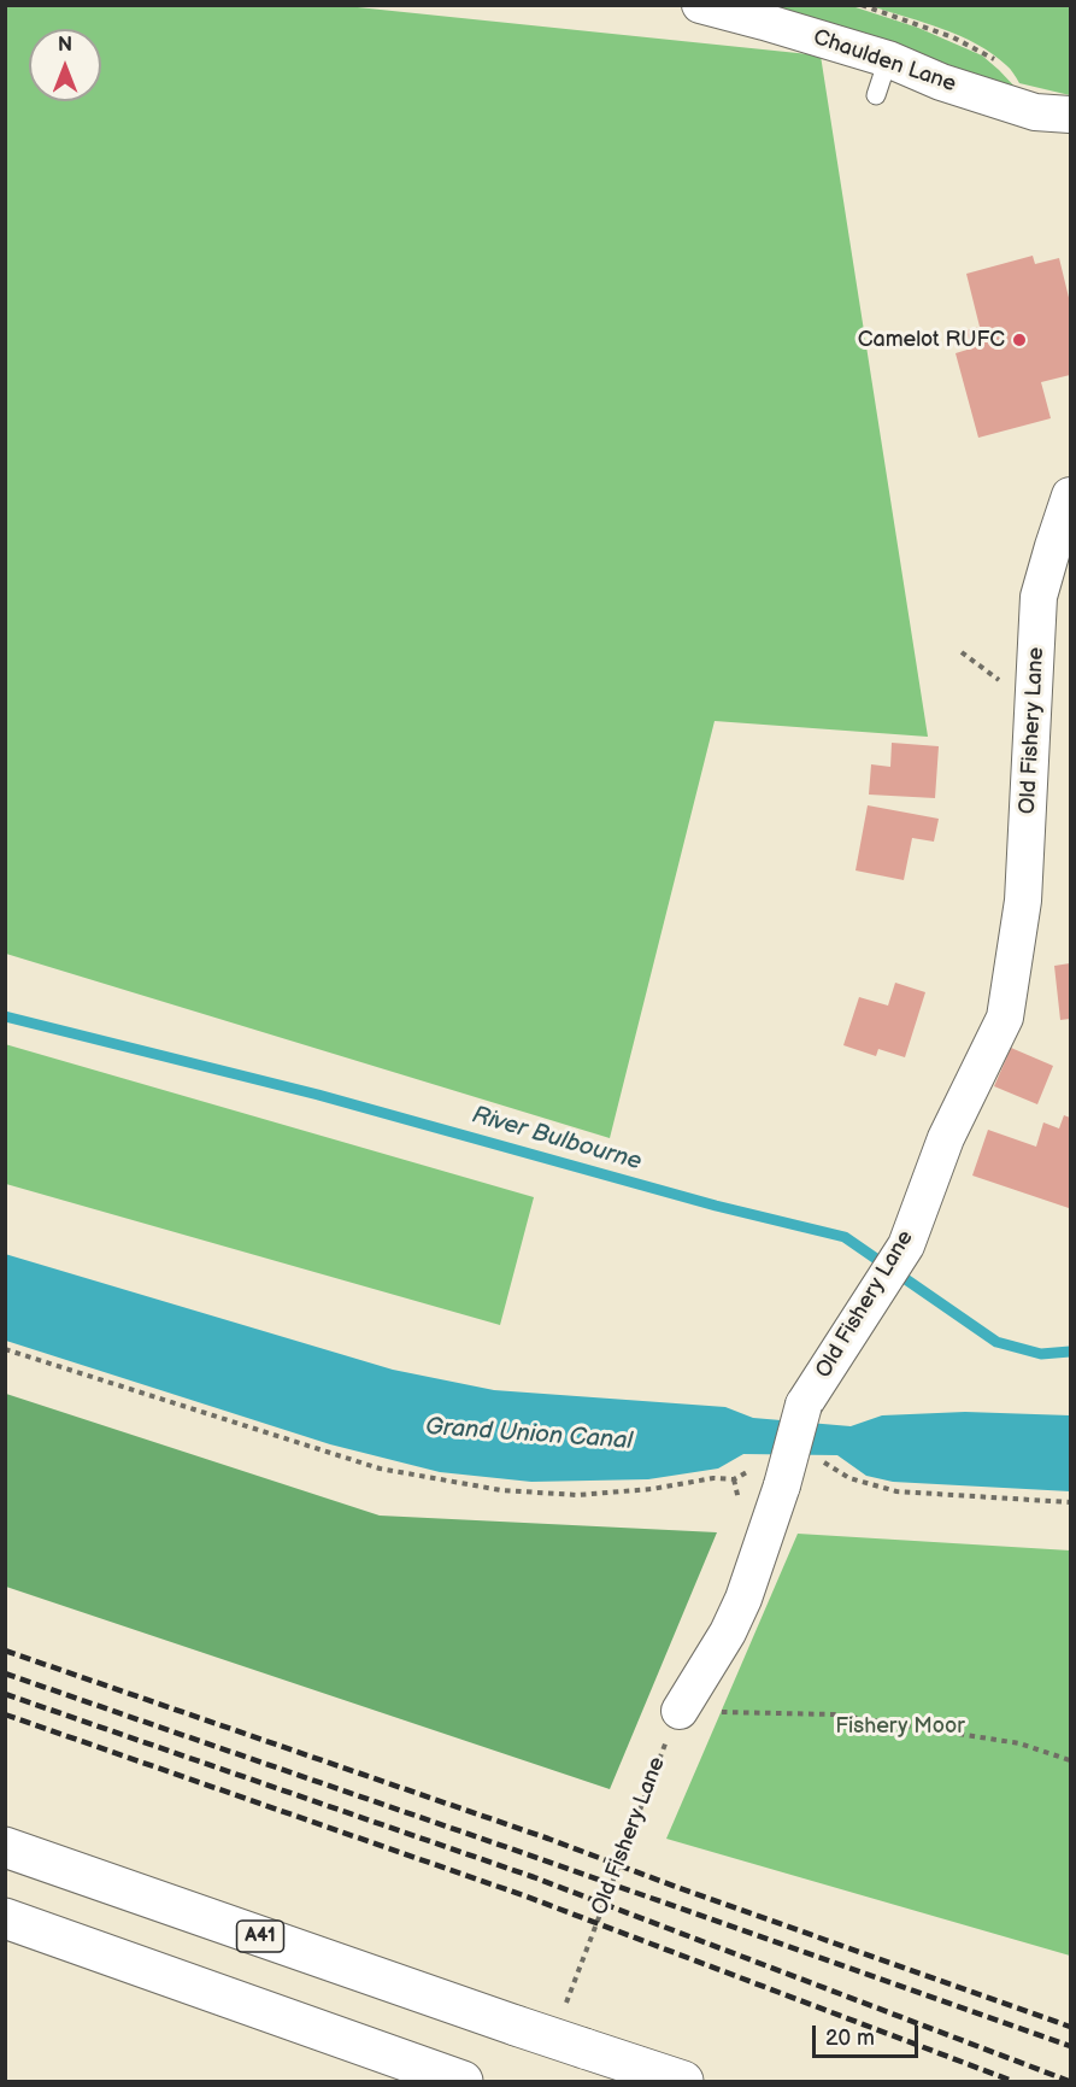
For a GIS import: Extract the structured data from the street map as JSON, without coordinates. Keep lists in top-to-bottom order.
{
  "streets": {
    "highway": ["A41"],
    "street": ["Chaulden Lane", "Old Fishery Lane"]
  },
  "water": ["River Bulbourne", "Grand Union Canal"],
  "parks": ["Fishery Moor"],
  "places": ["Camelot RUFC"],
  "scale_bar": "20 m",
  "north": "top"
}
